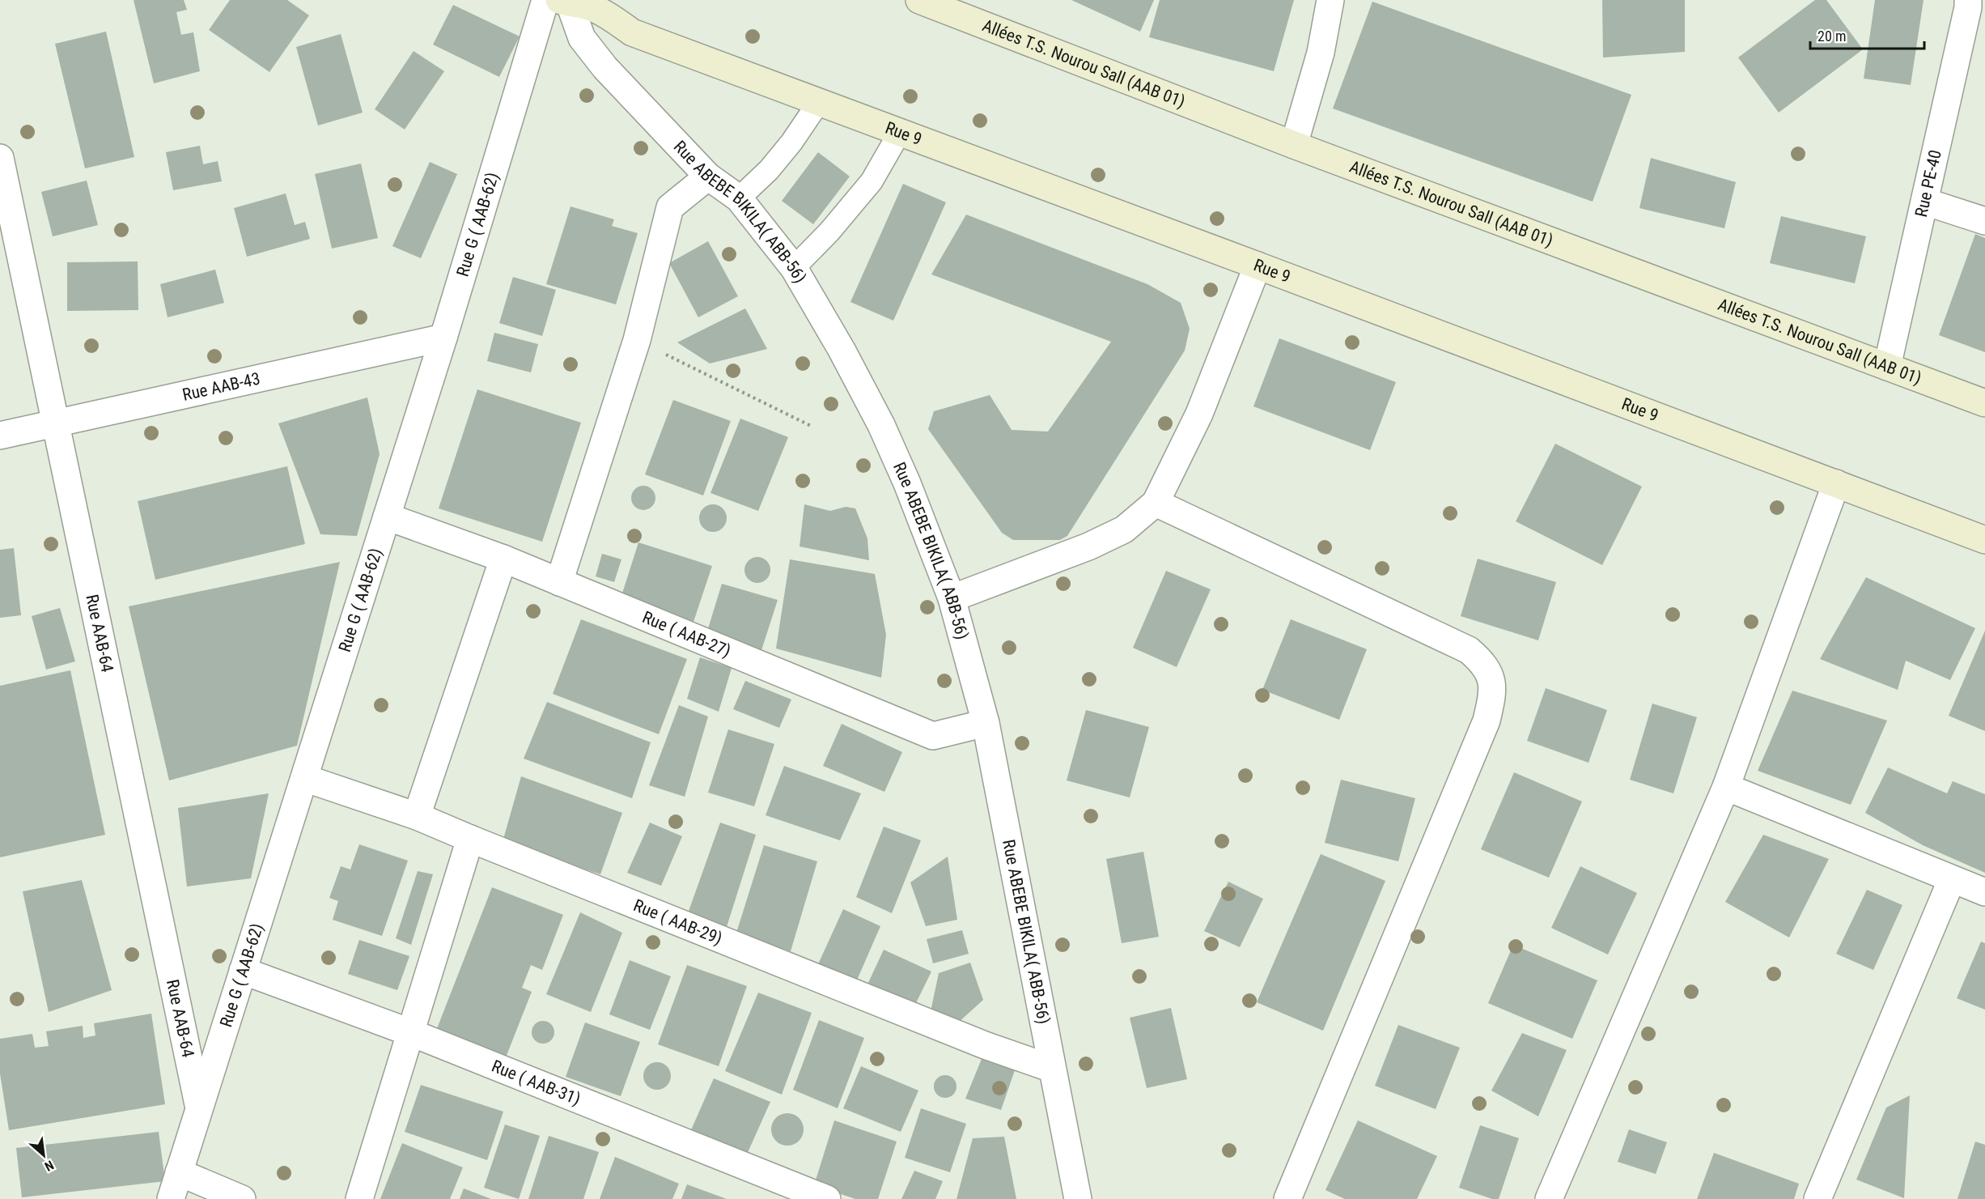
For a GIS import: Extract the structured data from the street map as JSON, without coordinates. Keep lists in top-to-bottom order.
{
  "streets": {
    "street": [
      "Allées T.S. Nourou Sall (AAB 01)",
      "Rue 9",
      "Rue PE-40",
      "Rue ABEBE BIKILA( ABB-56)",
      "Rue G ( AAB-62)",
      "Rue AAB-43",
      "Rue AAB-64",
      "Rue ( AAB-27)",
      "Rue ( AAB-29)",
      "Rue ( AAB-31)"
    ]
  },
  "crossings": [
    ["Allées T.S. Nourou Sall (AAB 01)", "Rue PE-40"],
    ["Rue 9", "Rue ABEBE BIKILA( ABB-56)"],
    ["Rue 9", "Rue G ( AAB-62)"],
    ["Rue ABEBE BIKILA( ABB-56)", "Rue G ( AAB-62)"],
    ["Rue ABEBE BIKILA( ABB-56)", "Rue ( AAB-27)"],
    ["Rue ABEBE BIKILA( ABB-56)", "Rue ( AAB-29)"],
    ["Rue G ( AAB-62)", "Rue AAB-43"],
    ["Rue G ( AAB-62)", "Rue AAB-64"],
    ["Rue G ( AAB-62)", "Rue ( AAB-27)"],
    ["Rue G ( AAB-62)", "Rue ( AAB-29)"],
    ["Rue G ( AAB-62)", "Rue ( AAB-31)"],
    ["Rue AAB-43", "Rue AAB-64"]
  ],
  "scale_bar": "20 m",
  "north": "bottom right"
}
